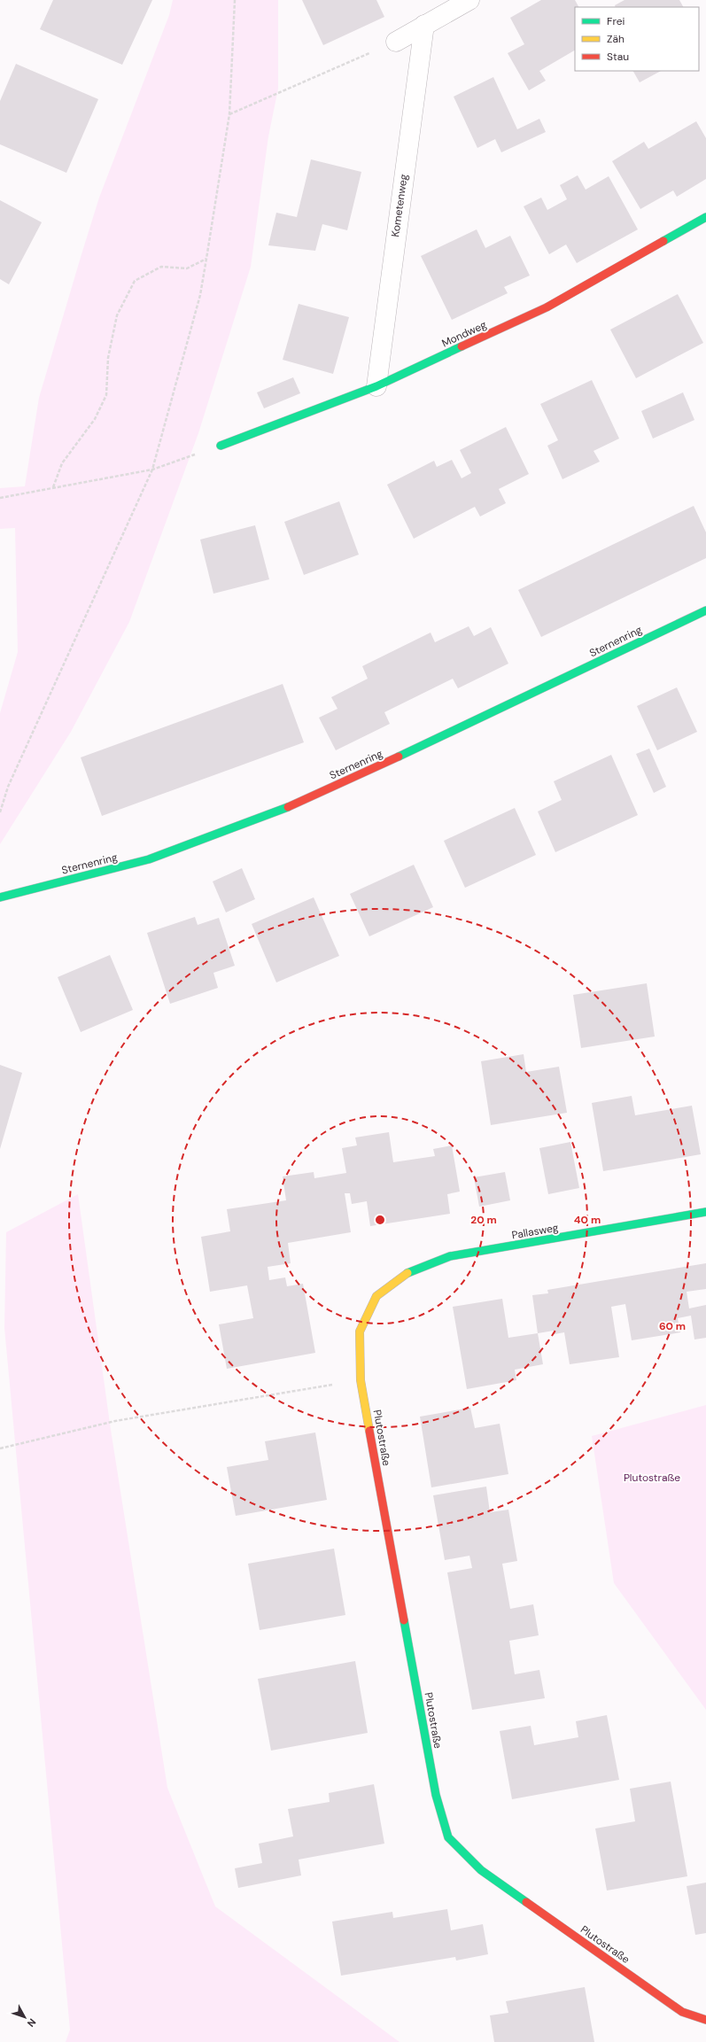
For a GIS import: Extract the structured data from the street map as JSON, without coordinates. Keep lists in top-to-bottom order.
{
  "streets": {
    "street": [
      "Kometenweg",
      "Mondweg",
      "Sternenring",
      "Pallasweg",
      "Plutostraße"
    ]
  },
  "crossings": [
    ["Kometenweg", "Mondweg"],
    ["Pallasweg", "Plutostraße"]
  ],
  "parks": ["Plutostraße"],
  "legend": ["Frei", "Zäh", "Stau"],
  "north": "bottom right",
  "rings": ["20 m", "40 m", "60 m"]
}
